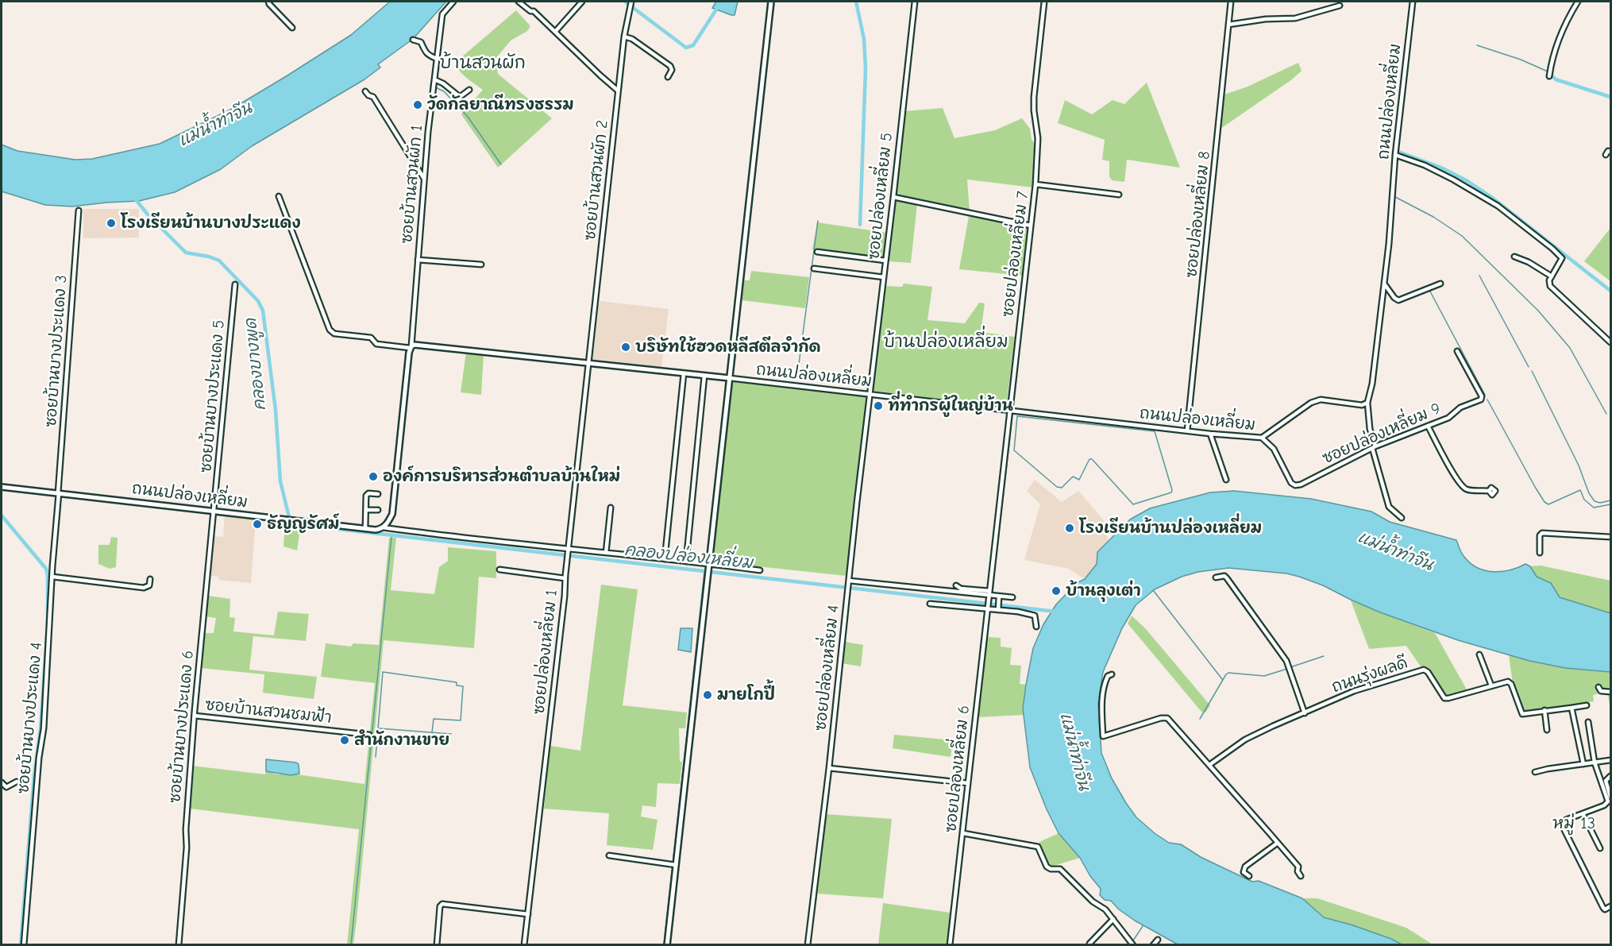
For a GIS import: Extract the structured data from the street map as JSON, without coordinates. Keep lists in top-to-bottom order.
{
  "streets": {
    "street": [
      "ถนนปล่องเหลี่ยม",
      "ซอยบ้านสวนผัก 2",
      "ซอยบ้านสวนผัก 1",
      "ซอยปล่องเหลี่ยม 5",
      "ซอยปล่องเหลี่ยม 8",
      "ซอยปล่องเหลี่ยม 7",
      "ซอยบ้านบางประแดง 3",
      "ซอยบ้านบางประแดง 5",
      "ซอยปล่องเหลี่ยม 9",
      "ซอยปล่องเหลี่ยม 1",
      "ซอยปล่องเหลี่ยม 4",
      "ถนนรุ่งผลดี",
      "ซอยบ้านสวนชมฟ้า",
      "ซอยบ้านบางประแดง 4",
      "ซอยบ้านบางประแดง 6",
      "ซอยปล่องเหลี่ยม 6"
    ]
  },
  "crossings": [
    ["ถนนปล่องเหลี่ยม", "ซอยบ้านสวนผัก 2"],
    ["ถนนปล่องเหลี่ยม", "ซอยบ้านสวนผัก 1"],
    ["ถนนปล่องเหลี่ยม", "ซอยปล่องเหลี่ยม 5"],
    ["ถนนปล่องเหลี่ยม", "ซอยปล่องเหลี่ยม 8"],
    ["ถนนปล่องเหลี่ยม", "ซอยปล่องเหลี่ยม 7"],
    ["ถนนปล่องเหลี่ยม", "ซอยบ้านบางประแดง 3"],
    ["ถนนปล่องเหลี่ยม", "ซอยบ้านบางประแดง 5"],
    ["ถนนปล่องเหลี่ยม", "ซอยปล่องเหลี่ยม 9"],
    ["ถนนปล่องเหลี่ยม", "ซอยปล่องเหลี่ยม 1"],
    ["ถนนปล่องเหลี่ยม", "ซอยปล่องเหลี่ยม 4"],
    ["ถนนปล่องเหลี่ยม", "ซอยบ้านบางประแดง 4"],
    ["ถนนปล่องเหลี่ยม", "ซอยบ้านบางประแดง 6"],
    ["ซอยบ้านสวนผัก 2", "ซอยปล่องเหลี่ยม 1"],
    ["ซอยปล่องเหลี่ยม 5", "ซอยปล่องเหลี่ยม 4"],
    ["ซอยปล่องเหลี่ยม 7", "ซอยปล่องเหลี่ยม 6"],
    ["ซอยบ้านบางประแดง 3", "ซอยบ้านบางประแดง 4"],
    ["ซอยบ้านบางประแดง 5", "ซอยบ้านบางประแดง 6"],
    ["ซอยบ้านสวนชมฟ้า", "ซอยบ้านบางประแดง 6"]
  ],
  "districts": ["บ้านสวนผัก", "บ้านปล่องเหลี่ยม", "หมู่ 13"],
  "water": ["แม่น้ำท่าจีน", "คลองบางพูด", "คลองปล่องเหลี่ยม"],
  "places": [
    "วัดกัลยาณีทรงธรรม",
    "โรงเรียนบ้านบางประแดง",
    "บริษัทใช้ฮวดหลีสตีลจำกัด",
    "ที่ทำกรผู้ใหญ่บ้าน",
    "องค์การบริหารส่วนตำบลบ้านใหม่",
    "ธัญญรัศม์",
    "โรงเรียนบ้านปล่องเหลี่ยม",
    "บ้านลุงเต่า",
    "มายโกปี้",
    "สำนักงานขาย"
  ]
}
